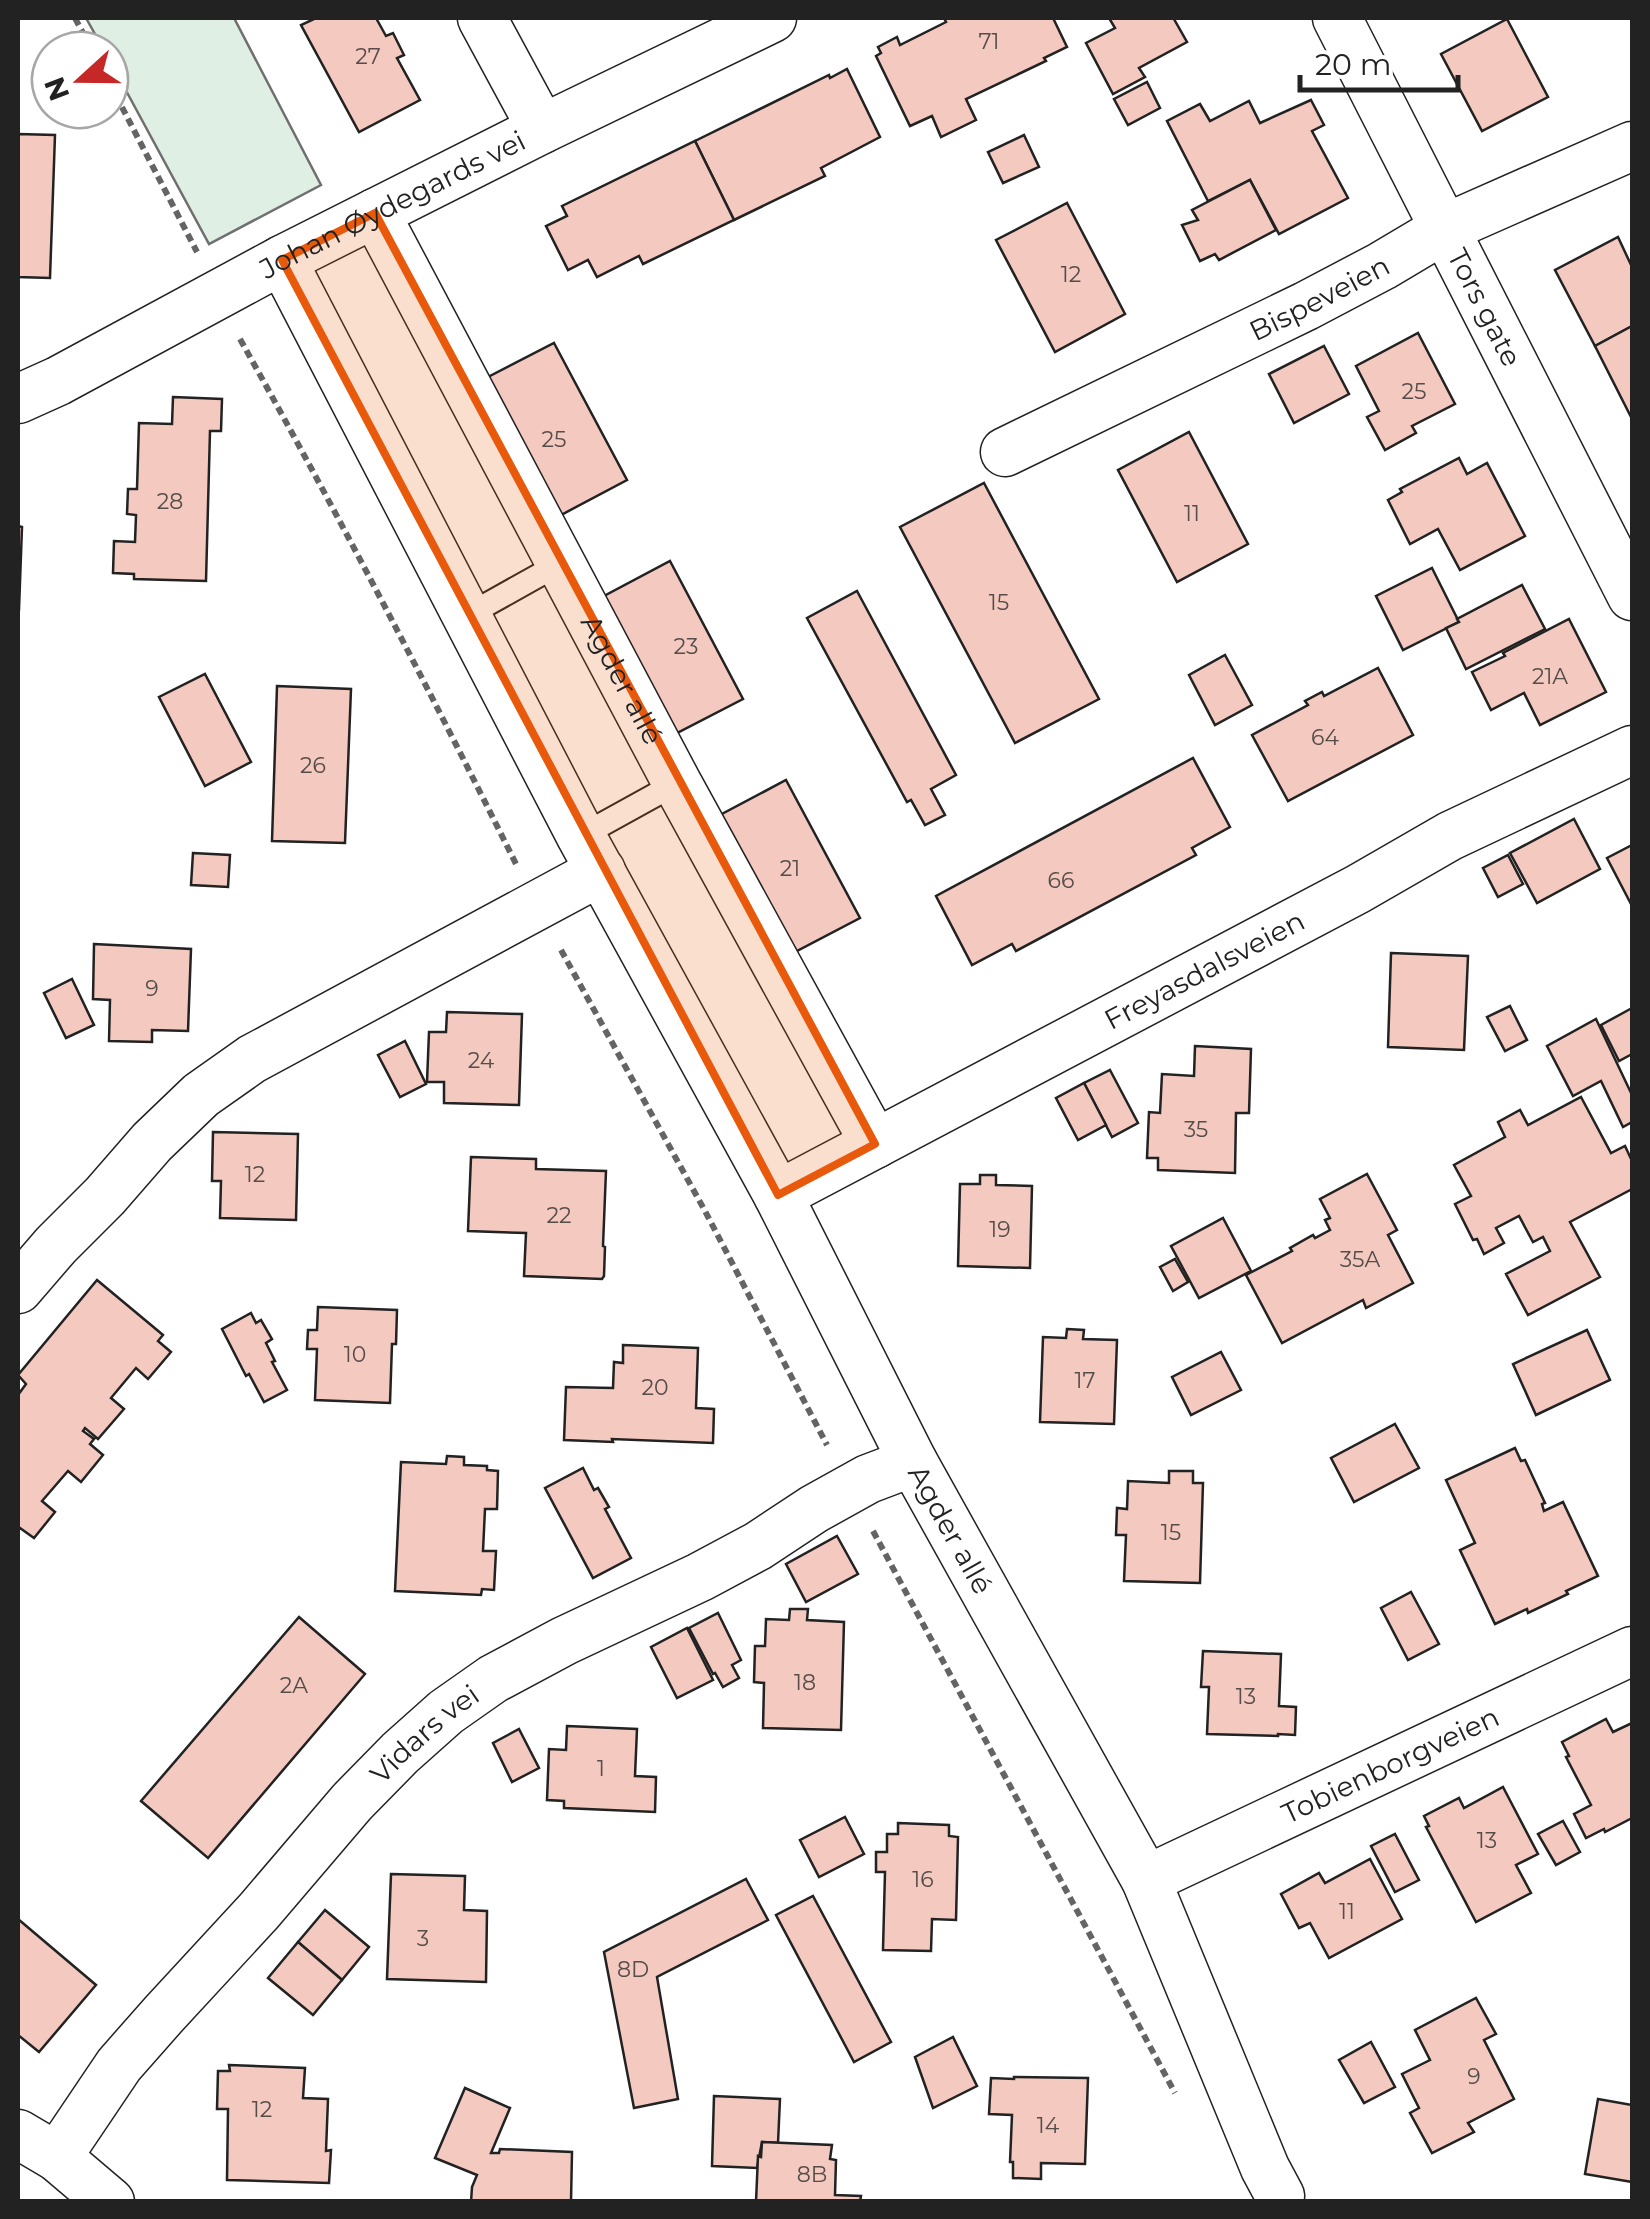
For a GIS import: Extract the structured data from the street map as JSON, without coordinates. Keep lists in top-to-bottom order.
{
  "streets": {
    "street": [
      "Johan Øydegards vei",
      "Bispeveien",
      "Tors gate",
      "Agder allé",
      "Freyasdalsveien",
      "Vidars vei",
      "Tobienborgveien"
    ]
  },
  "crossings": [
    ["Johan Øydegards vei", "Agder allé"],
    ["Bispeveien", "Tors gate"],
    ["Agder allé", "Freyasdalsveien"],
    ["Agder allé", "Vidars vei"],
    ["Agder allé", "Tobienborgveien"]
  ],
  "house_numbers": [
    "71",
    "27",
    "12",
    "25",
    "25",
    "28",
    "11",
    "15",
    "23",
    "21A",
    "64",
    "26",
    "21",
    "66",
    "9",
    "24",
    "35",
    "12",
    "22",
    "19",
    "35A",
    "10",
    "17",
    "20",
    "15",
    "18",
    "2A",
    "13",
    "1",
    "13",
    "16",
    "11",
    "3",
    "8D",
    "9",
    "12",
    "14",
    "8B"
  ],
  "scale_bar": "20 m",
  "north": "left"
}
